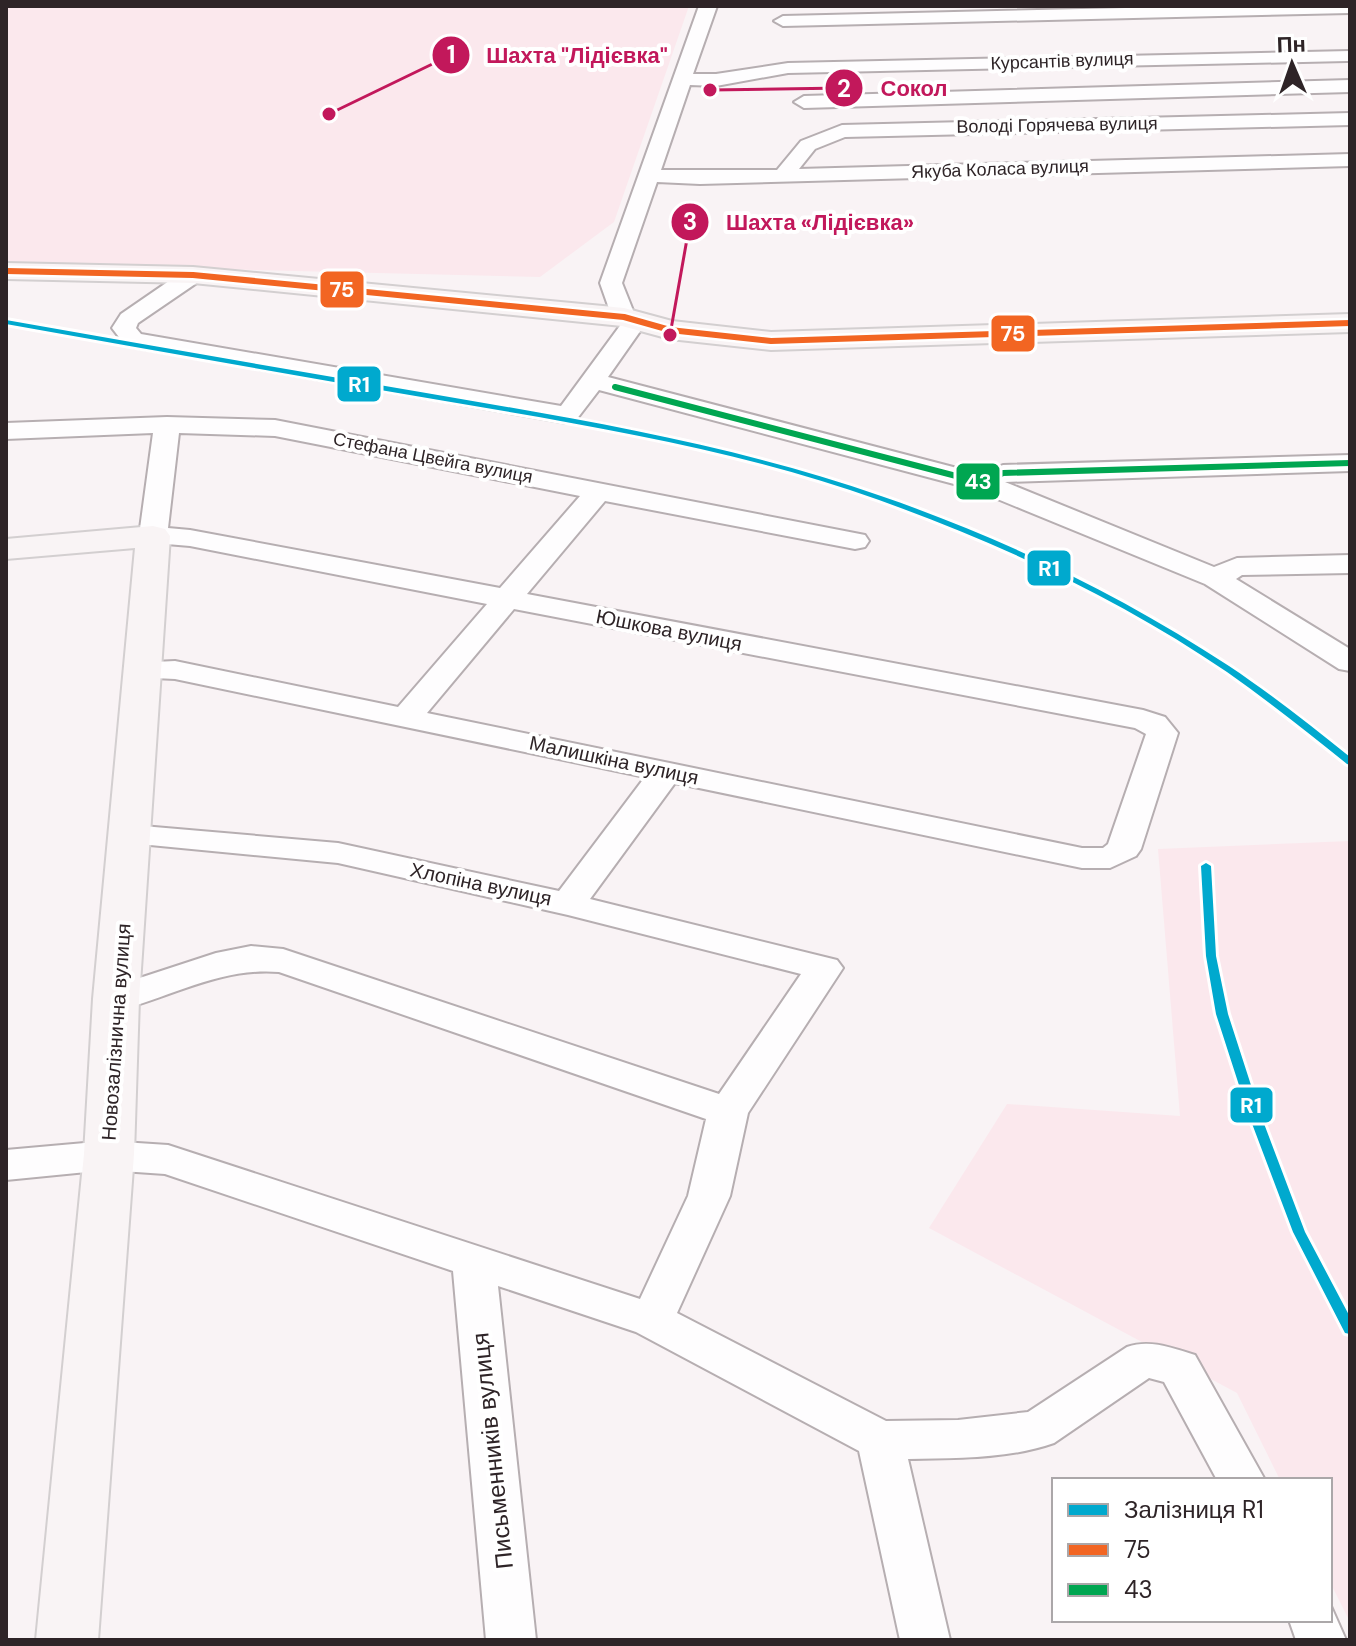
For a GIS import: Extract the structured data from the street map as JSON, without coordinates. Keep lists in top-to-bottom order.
{
  "streets": {
    "main road": ["Юшкова вулиця", "Новозалізнична вулиця"],
    "street": [
      "Курсантів вулиця",
      "Володі Горячева вулиця",
      "Якуба Коласа вулиця",
      "Стефана Цвейга вулиця",
      "Малишкіна вулиця",
      "Хлопіна вулиця",
      "Письменників вулиця"
    ]
  },
  "crossings": [
    ["Володі Горячева вулиця", "Якуба Коласа вулиця"],
    ["Стефана Цвейга вулиця", "Новозалізнична вулиця"],
    ["Юшкова вулиця", "Малишкіна вулиця"],
    ["Юшкова вулиця", "Новозалізнична вулиця"],
    ["Малишкіна вулиця", "Новозалізнична вулиця"],
    ["Хлопіна вулиця", "Новозалізнична вулиця"]
  ],
  "places": ["Сокол", "Шахта \"Лідієвка\"", "Шахта «Лідієвка»"],
  "lines": ["transit line 75", "rail line R1", "transit line 43"],
  "legend": ["Залізниця R1", "75", "43"],
  "north": "top"
}
